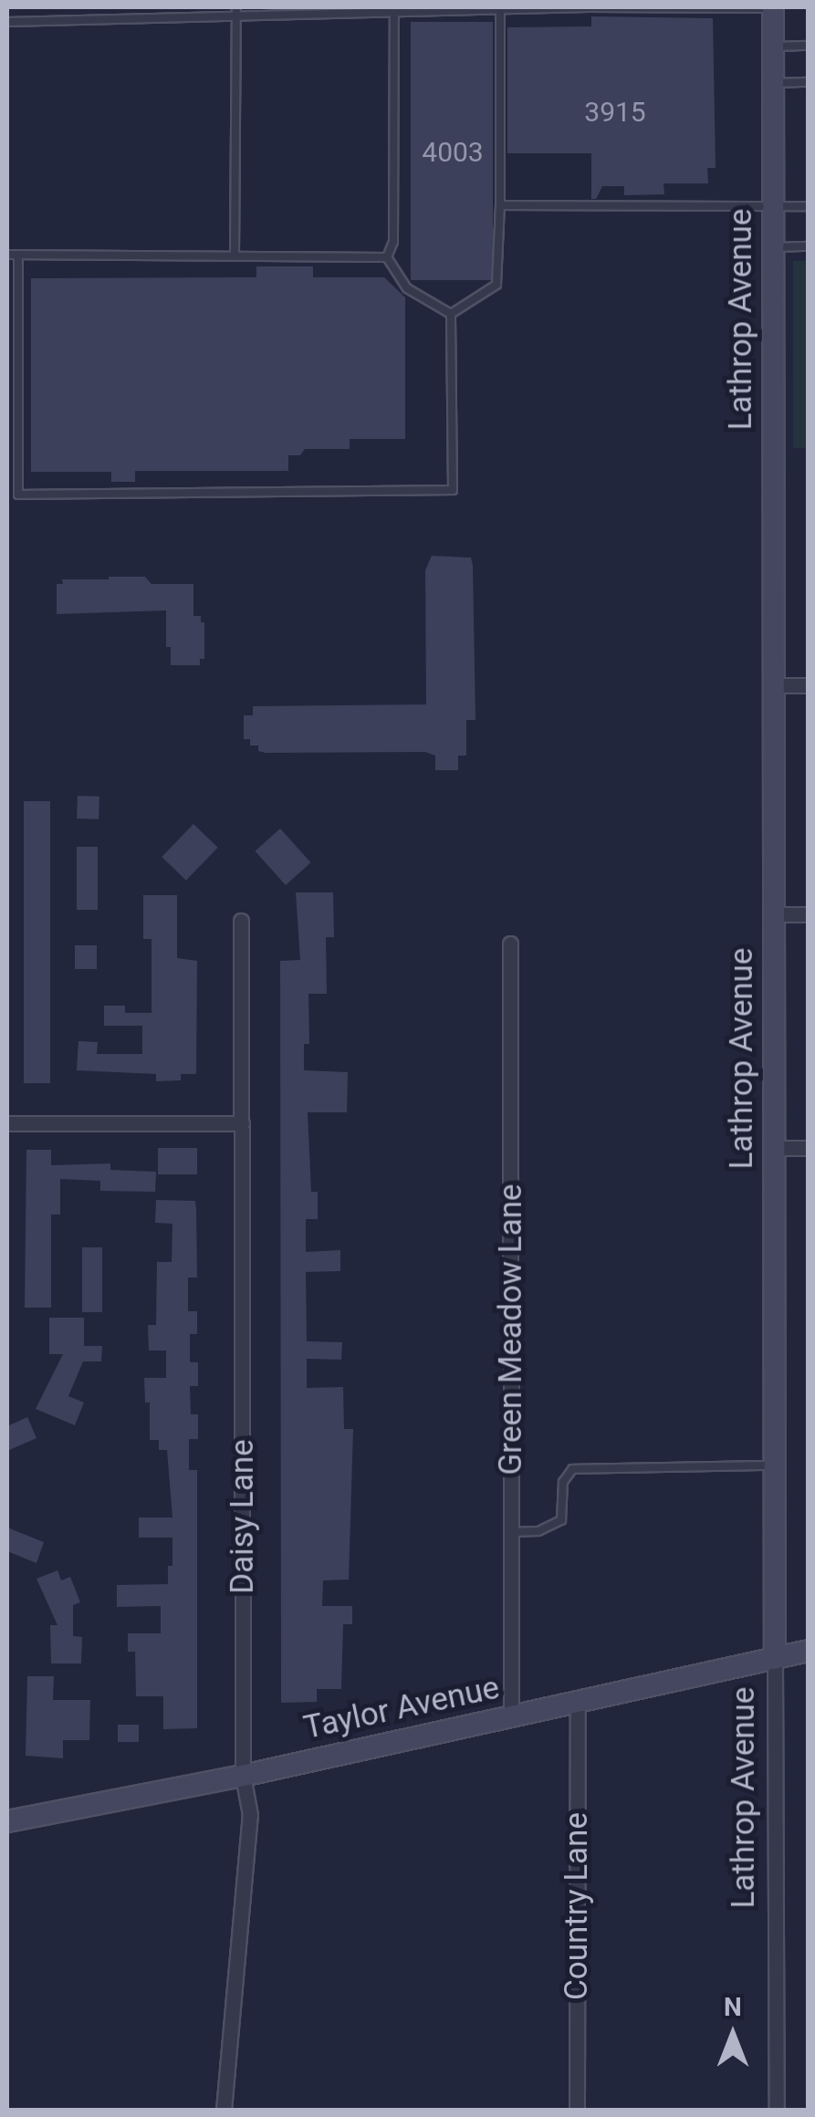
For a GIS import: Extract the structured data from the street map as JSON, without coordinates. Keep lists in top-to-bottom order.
{
  "streets": {
    "street": [
      "Lathrop Avenue",
      "Green Meadow Lane",
      "Daisy Lane",
      "Taylor Avenue",
      "Country Lane"
    ]
  },
  "crossings": [
    ["Lathrop Avenue", "Taylor Avenue"],
    ["Green Meadow Lane", "Taylor Avenue"],
    ["Daisy Lane", "Taylor Avenue"],
    ["Taylor Avenue", "Country Lane"]
  ],
  "house_numbers": ["3915", "4003"],
  "north": "top"
}
